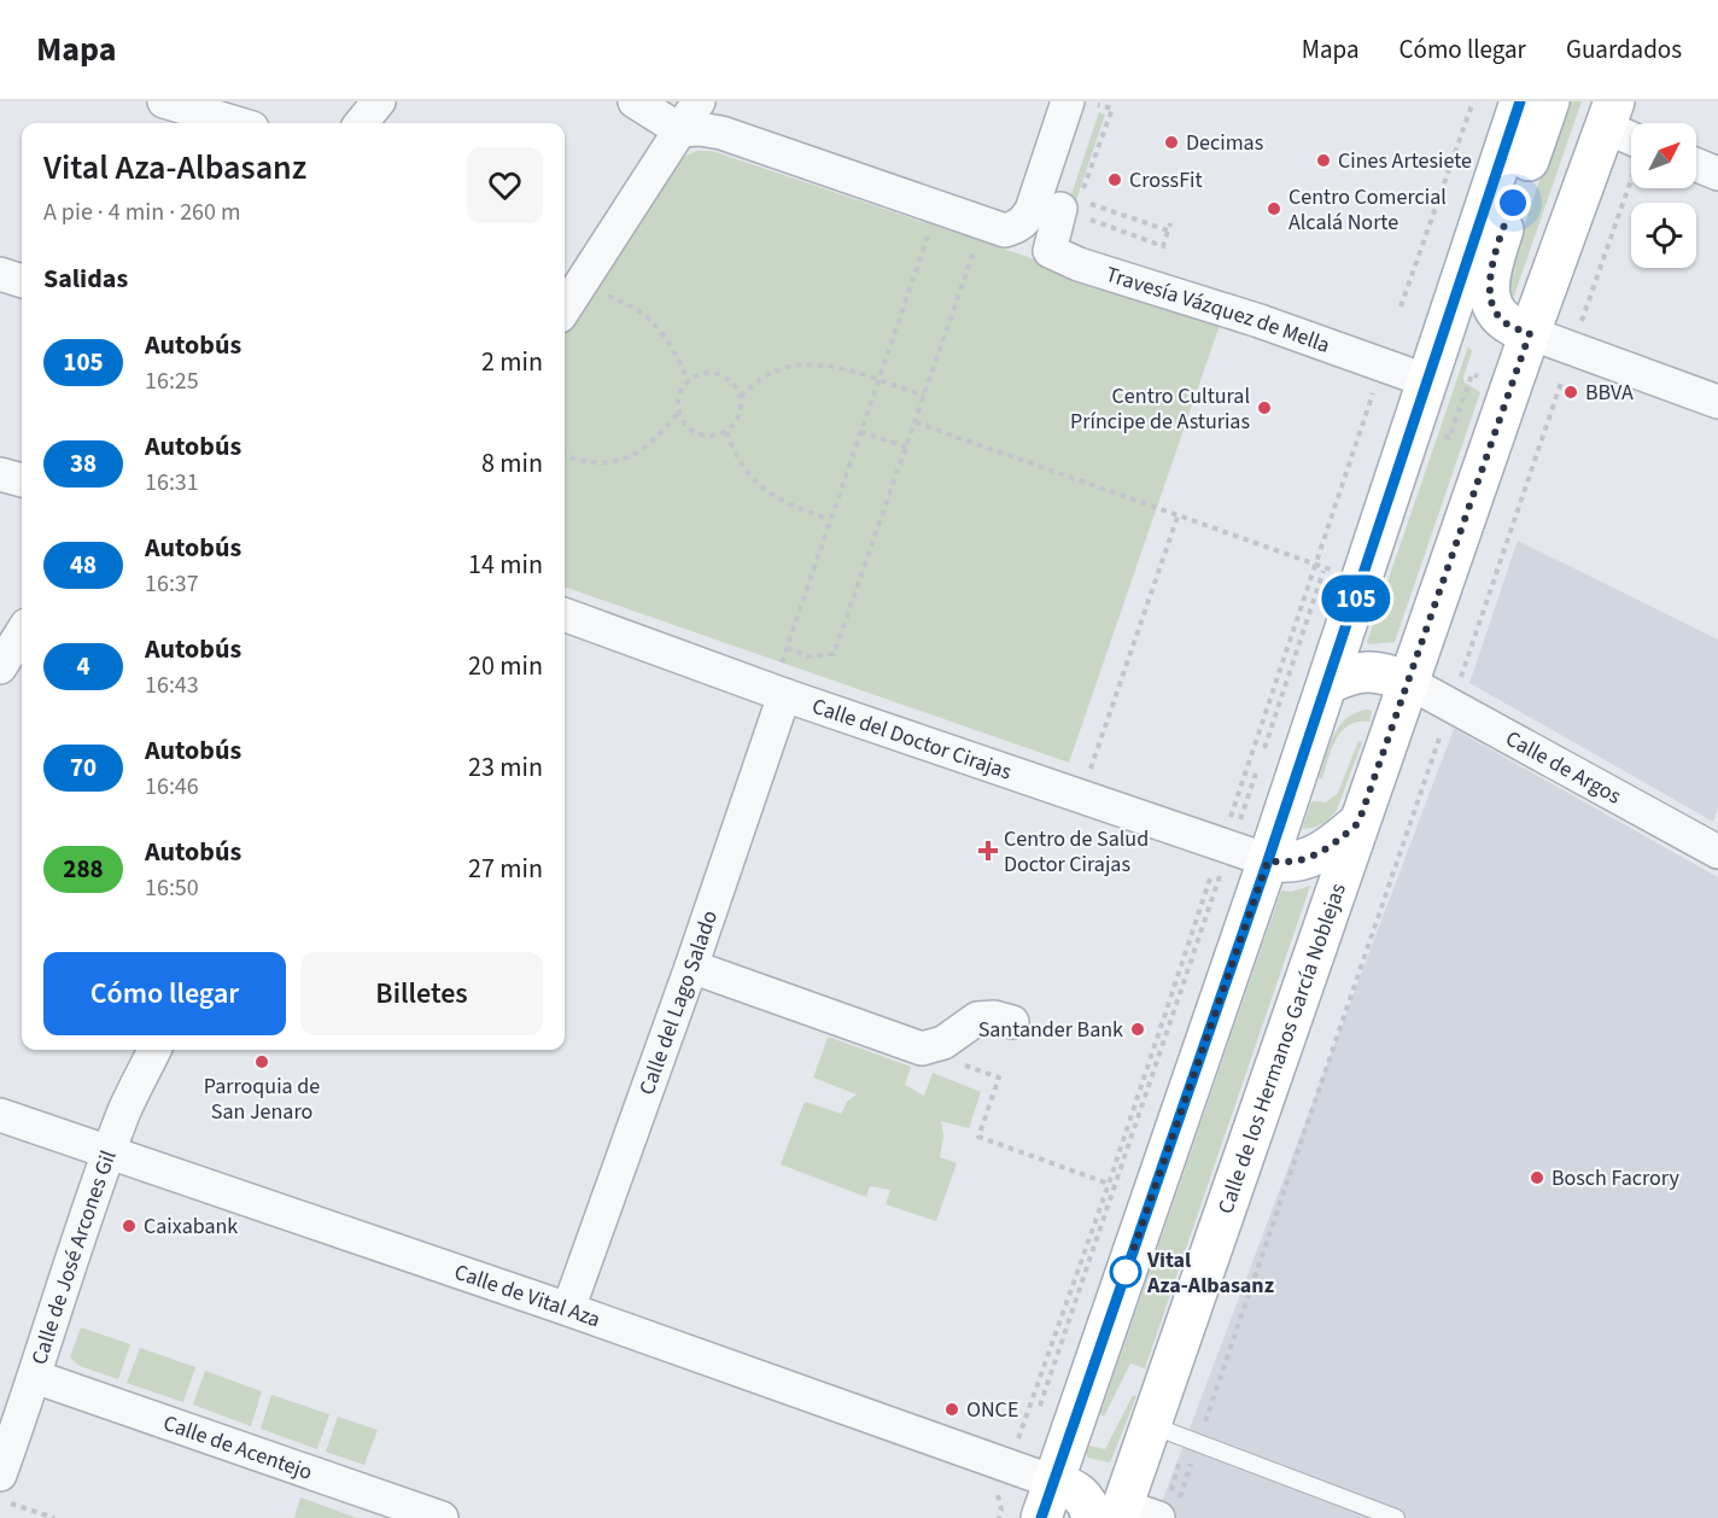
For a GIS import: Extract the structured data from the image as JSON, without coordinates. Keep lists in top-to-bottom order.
{
  "streets": {
    "main road": ["Calle de los Hermanos García Noblejas"],
    "street": [
      "Travesía Vázquez de Mella",
      "Calle del Doctor Cirajas",
      "Calle de Argos",
      "Calle del Lago Salado",
      "Calle de José Arcones Gil",
      "Calle de Vital Aza",
      "Calle de Acentejo"
    ]
  },
  "crossings": [
    ["Calle del Doctor Cirajas", "Calle del Lago Salado"],
    ["Calle del Doctor Cirajas", "Calle de los Hermanos García Noblejas"],
    ["Calle de Argos", "Calle de los Hermanos García Noblejas"],
    ["Calle del Lago Salado", "Calle de Vital Aza"],
    ["Calle de José Arcones Gil", "Calle de Vital Aza"],
    ["Calle de José Arcones Gil", "Calle de Acentejo"]
  ],
  "places": {
    "other": [
      "Decimas",
      "Cines Artesiete",
      "CrossFit",
      "Centro Comercial Alcalá Norte",
      "BBVA",
      "Centro Cultural Príncipe de Asturias",
      "Santander Bank",
      "Parroquia de San Jenaro",
      "Bosch Facrory",
      "Caixabank",
      "Vital Aza-Albasanz",
      "ONCE"
    ],
    "health": ["Centro de Salud Doctor Cirajas"]
  },
  "lines": ["bus line 105"],
  "north": "top right",
  "page": {
    "header": "Mapa",
    "nav": ["Mapa", "Cómo llegar", "Guardados"],
    "on_map": "105",
    "heading": [
      ["Vital Aza-Albasanz", "A pie · 4 min · 260 m"],
      "Salidas"
    ],
    "list": [
      {
        "mark": "105",
        "name": "Autobús",
        "note": "16:25",
        "value": "2 min"
      },
      {
        "mark": "38",
        "name": "Autobús",
        "note": "16:31",
        "value": "8 min"
      },
      {
        "mark": "48",
        "name": "Autobús",
        "note": "16:37",
        "value": "14 min"
      },
      {
        "mark": "4",
        "name": "Autobús",
        "note": "16:43",
        "value": "20 min"
      },
      {
        "mark": "70",
        "name": "Autobús",
        "note": "16:46",
        "value": "23 min"
      },
      {
        "mark": "288",
        "name": "Autobús",
        "note": "16:50",
        "value": "27 min"
      }
    ],
    "buttons": ["Cómo llegar", "Billetes"]
  }
}
